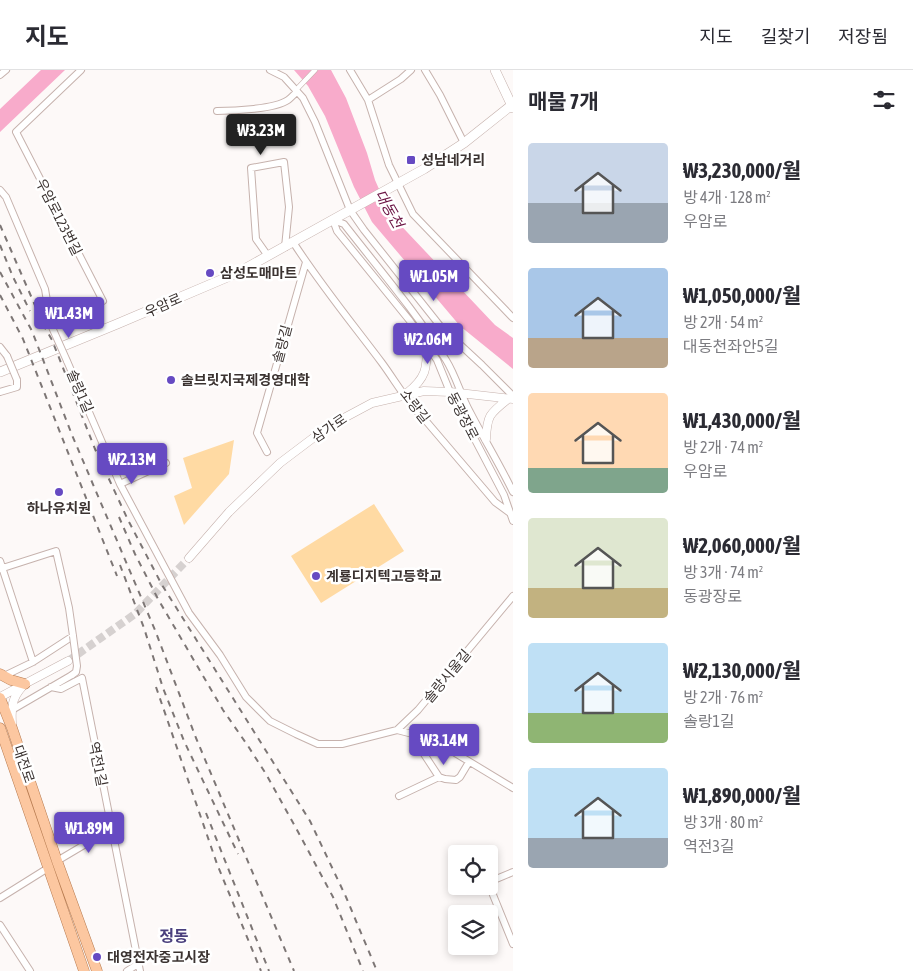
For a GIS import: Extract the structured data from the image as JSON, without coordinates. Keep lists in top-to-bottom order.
{
  "streets": {
    "main road": ["우암로", "대전로"],
    "street": [
      "우암로123번길",
      "솔랑길",
      "솔랑1길",
      "소랑길",
      "동광장로",
      "삼가로",
      "솔랑시울길",
      "역전1길"
    ]
  },
  "crossings": [
    ["우암로", "소랑길"],
    ["우암로", "동광장로"],
    ["솔랑길", "소랑길"],
    ["솔랑1길", "솔랑시울길"],
    ["소랑길", "동광장로"],
    ["소랑길", "삼가로"],
    ["동광장로", "삼가로"]
  ],
  "districts": ["정동"],
  "water": ["대동천"],
  "places": {
    "transit": ["성남네거리"],
    "other": [
      "삼성도매마트",
      "솔브릿지국제경영대학",
      "하나유치원",
      "계룡디지텍고등학교",
      "대영전자중고시장"
    ]
  },
  "page": {
    "header": "지도",
    "nav": ["지도", "길찾기", "저장됨"],
    "heading": "매물 7개",
    "price": [
      "₩3.23M",
      "₩1.05M",
      "₩1.43M",
      "₩2.06M",
      "₩2.13M",
      "₩3.14M",
      "₩1.89M"
    ],
    "list": [
      {
        "name": "₩3,230,000/월",
        "note": "방 4개 · 128 m² · 우암로"
      },
      {
        "name": "₩1,050,000/월",
        "note": "방 2개 · 54 m² · 대동천좌안5길"
      },
      {
        "name": "₩1,430,000/월",
        "note": "방 2개 · 74 m² · 우암로"
      },
      {
        "name": "₩2,060,000/월",
        "note": "방 3개 · 74 m² · 동광장로"
      },
      {
        "name": "₩2,130,000/월",
        "note": "방 2개 · 76 m² · 솔랑1길"
      },
      {
        "name": "₩1,890,000/월",
        "note": "방 3개 · 80 m² · 역전3길"
      }
    ]
  }
}
